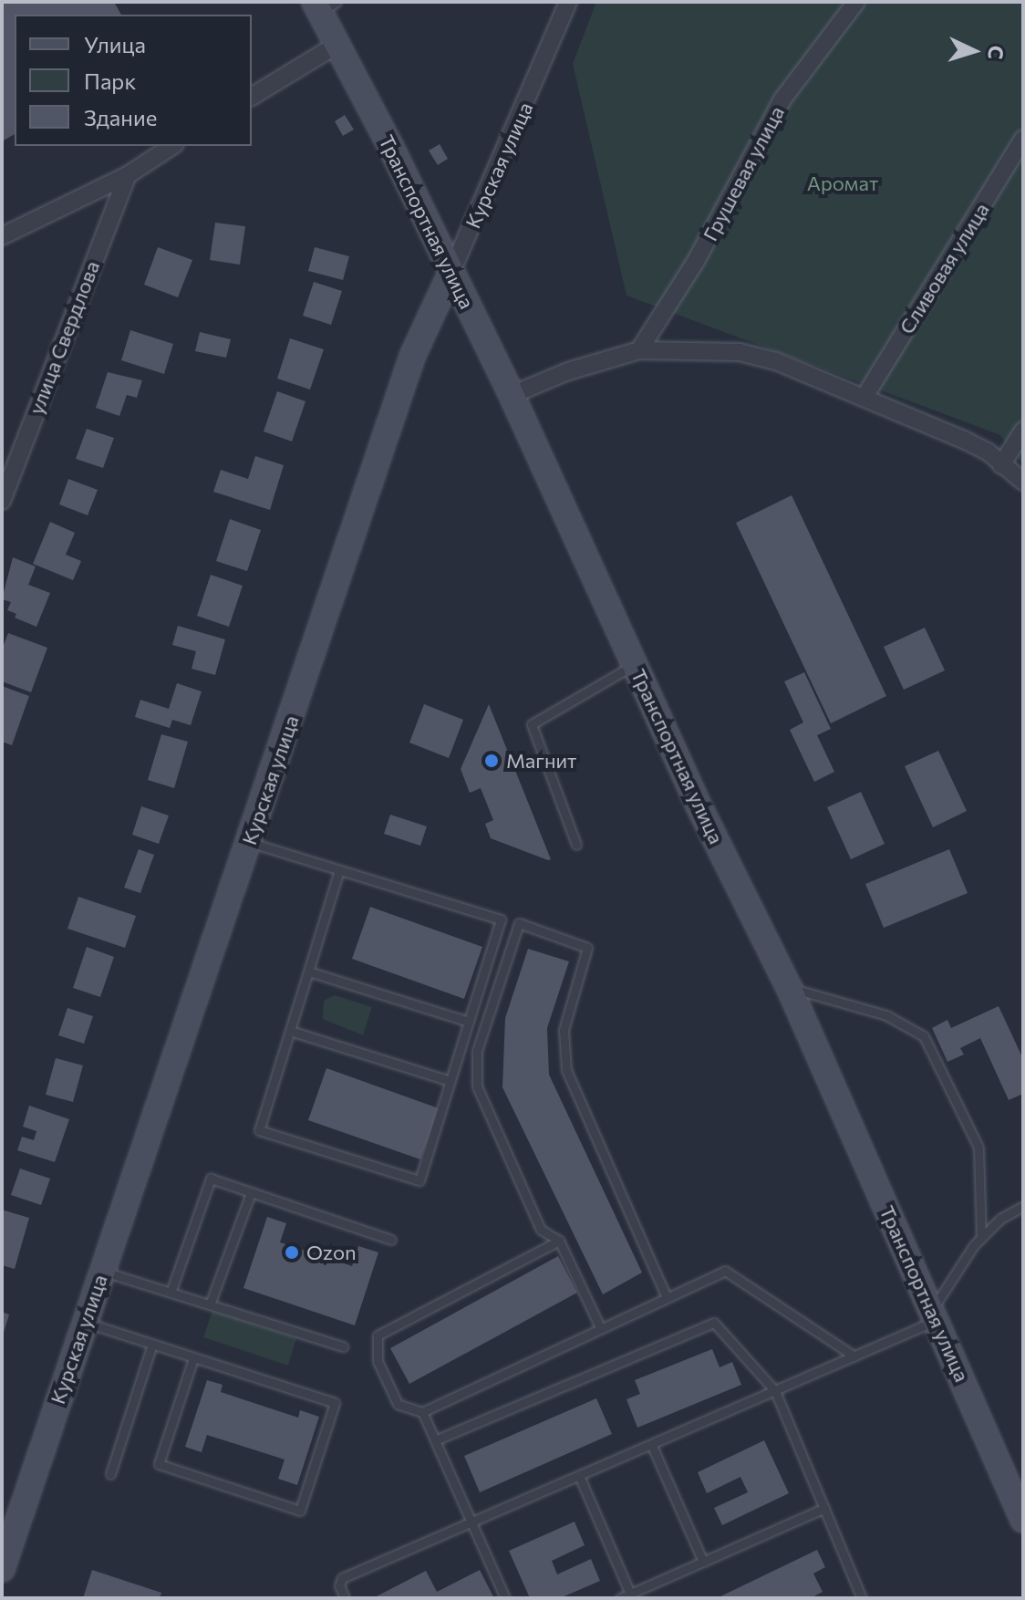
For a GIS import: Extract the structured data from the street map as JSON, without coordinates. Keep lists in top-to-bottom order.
{
  "streets": {
    "main road": ["Курская улица", "Транспортная улица"],
    "street": ["Грушевая улица", "Сливовая улица", "улица Свердлова"]
  },
  "crossings": [
    ["Курская улица", "Транспортная улица"]
  ],
  "parks": ["Аромат"],
  "places": ["Магнит", "Ozon"],
  "legend": ["Улица", "Парк", "Здание"],
  "north": "right"
}
